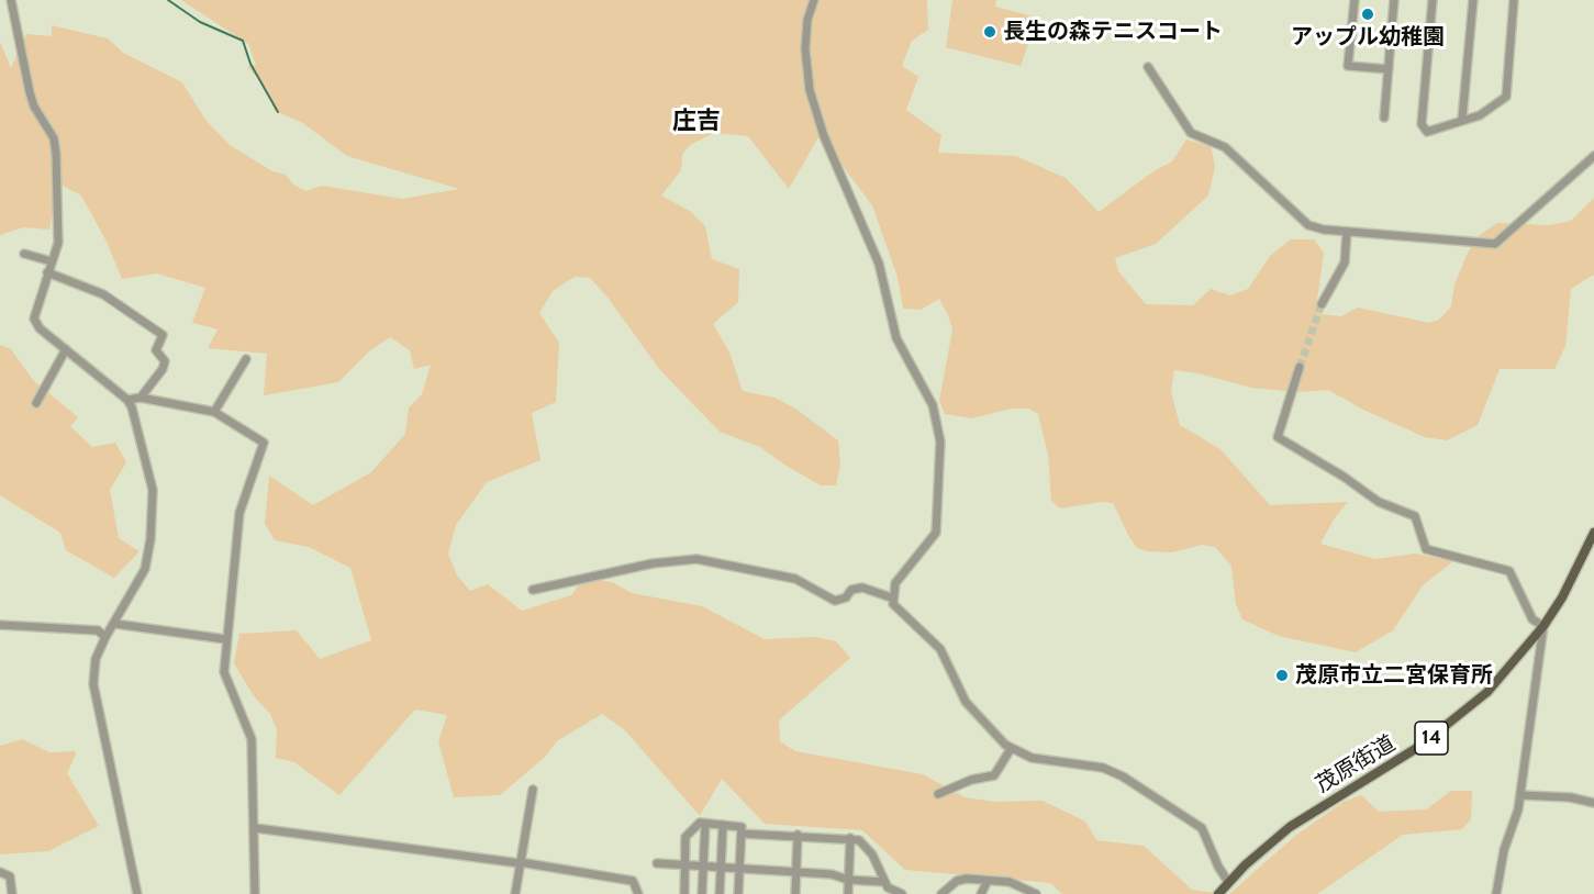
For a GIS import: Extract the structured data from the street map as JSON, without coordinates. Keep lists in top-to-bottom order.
{
  "streets": {
    "main road": ["14", "茂原街道"]
  },
  "districts": ["庄吉"],
  "places": ["アップル幼稚園", "長生の森テニスコート", "茂原市立二宮保育所"]
}
